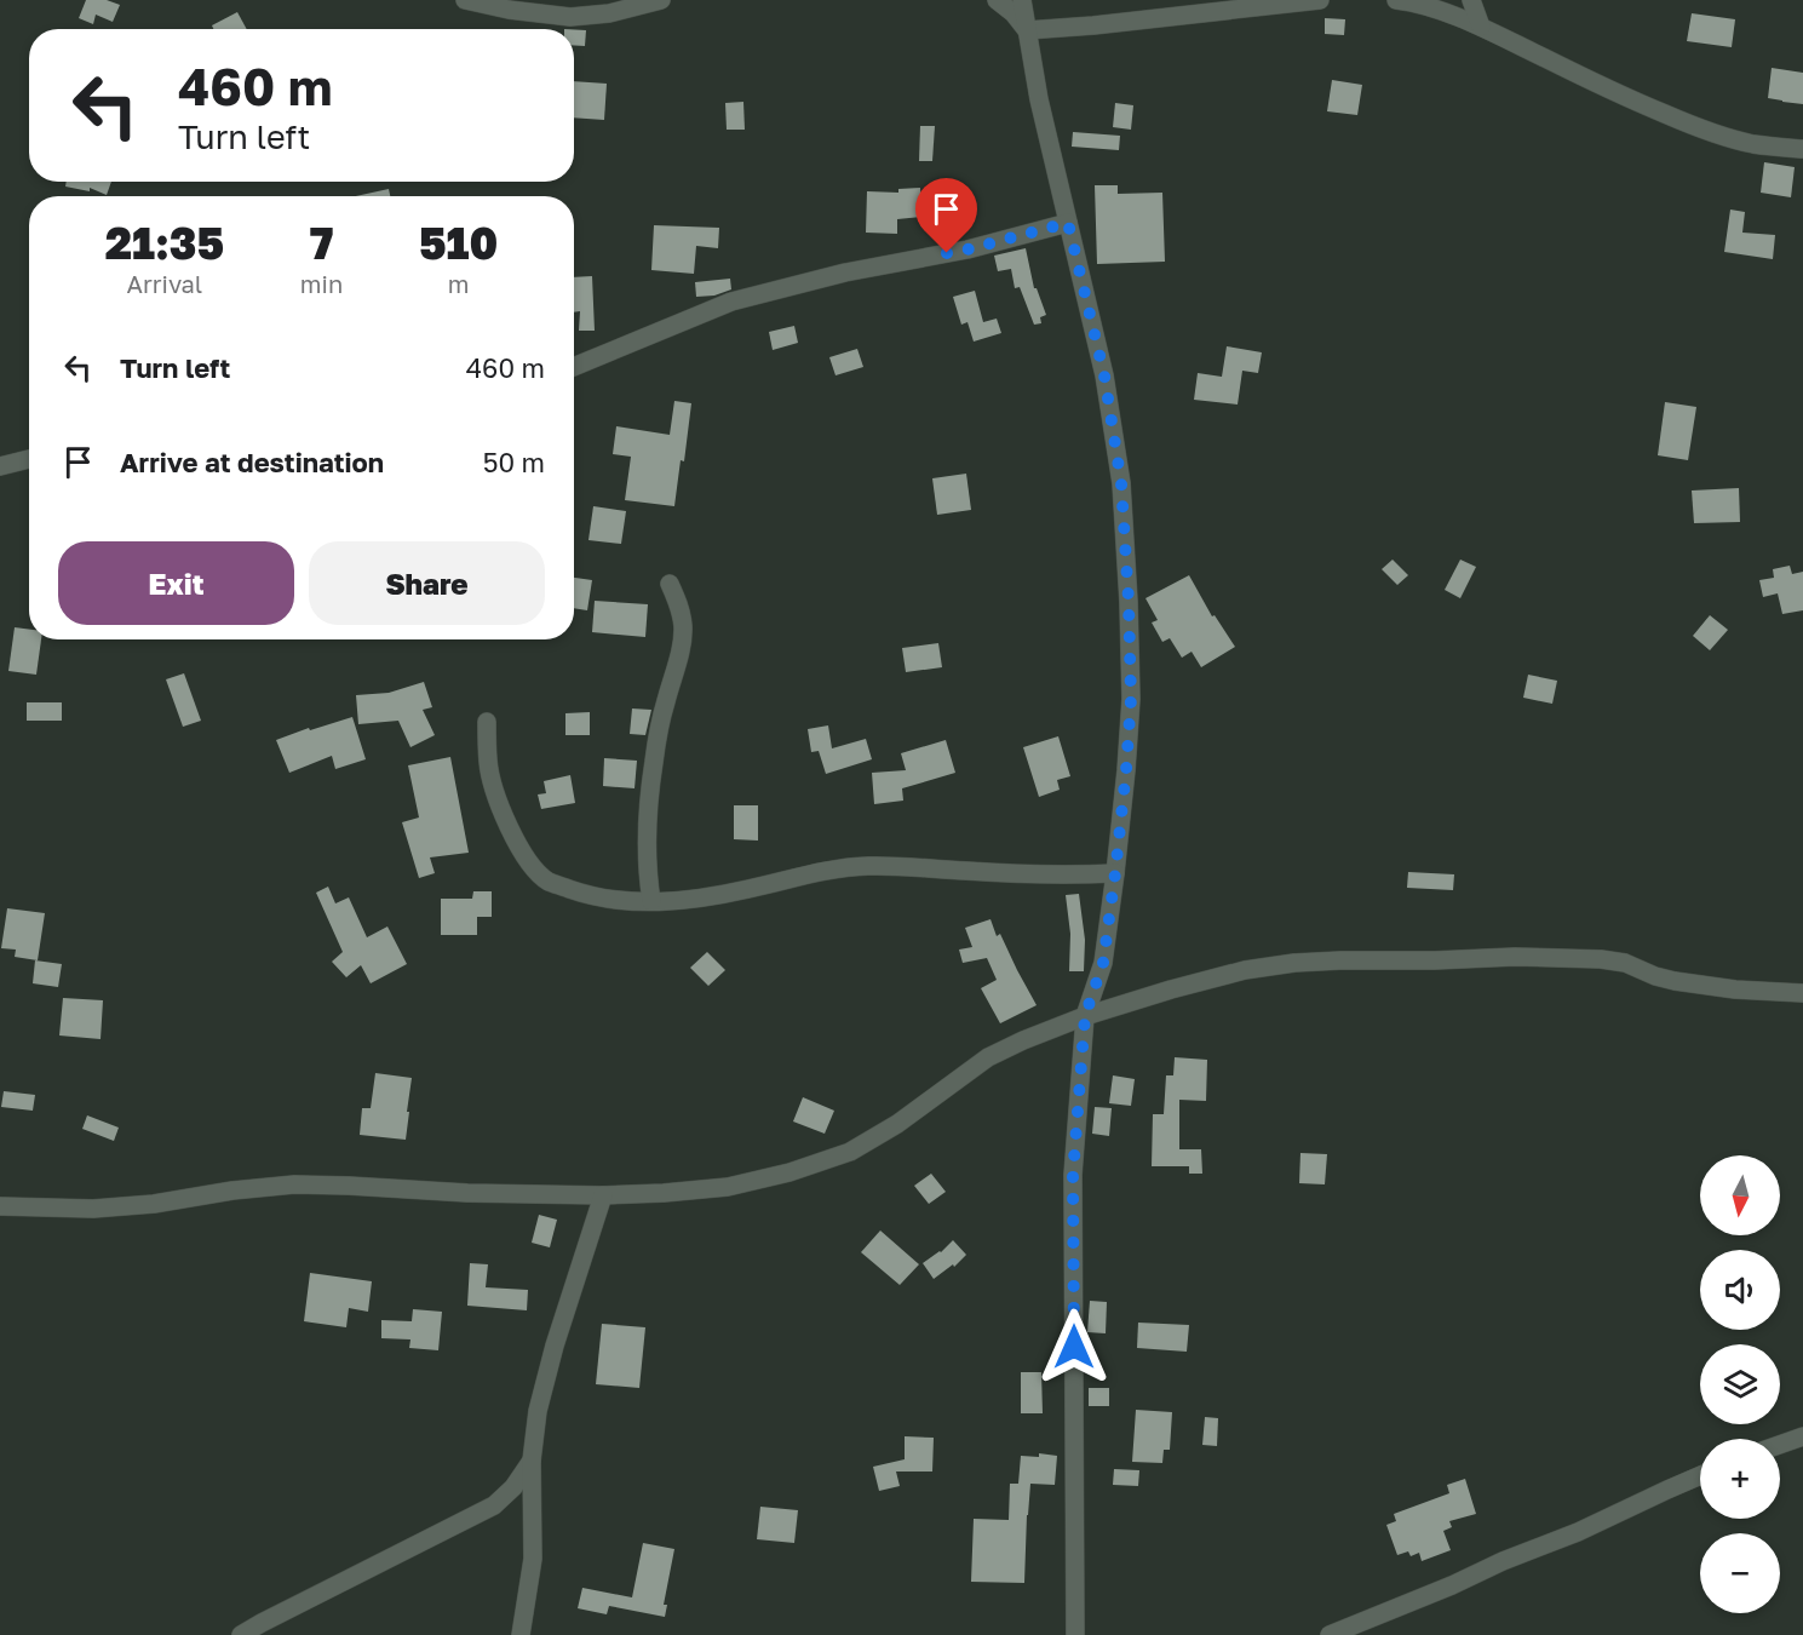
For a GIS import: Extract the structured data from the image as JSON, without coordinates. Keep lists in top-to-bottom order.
{
  "north": "bottom",
  "page": {
    "turn": ["460 m", "Turn left"],
    "eta": [
      "21:35",
      "Arrival",
      "7",
      "min",
      "510",
      "m"
    ],
    "list": [
      {
        "name": "Turn left",
        "value": "460 m"
      },
      {
        "name": "Arrive at destination",
        "value": "50 m"
      }
    ],
    "buttons": ["Exit", "Share"],
    "map_buttons": ["+", "−"]
  }
}
